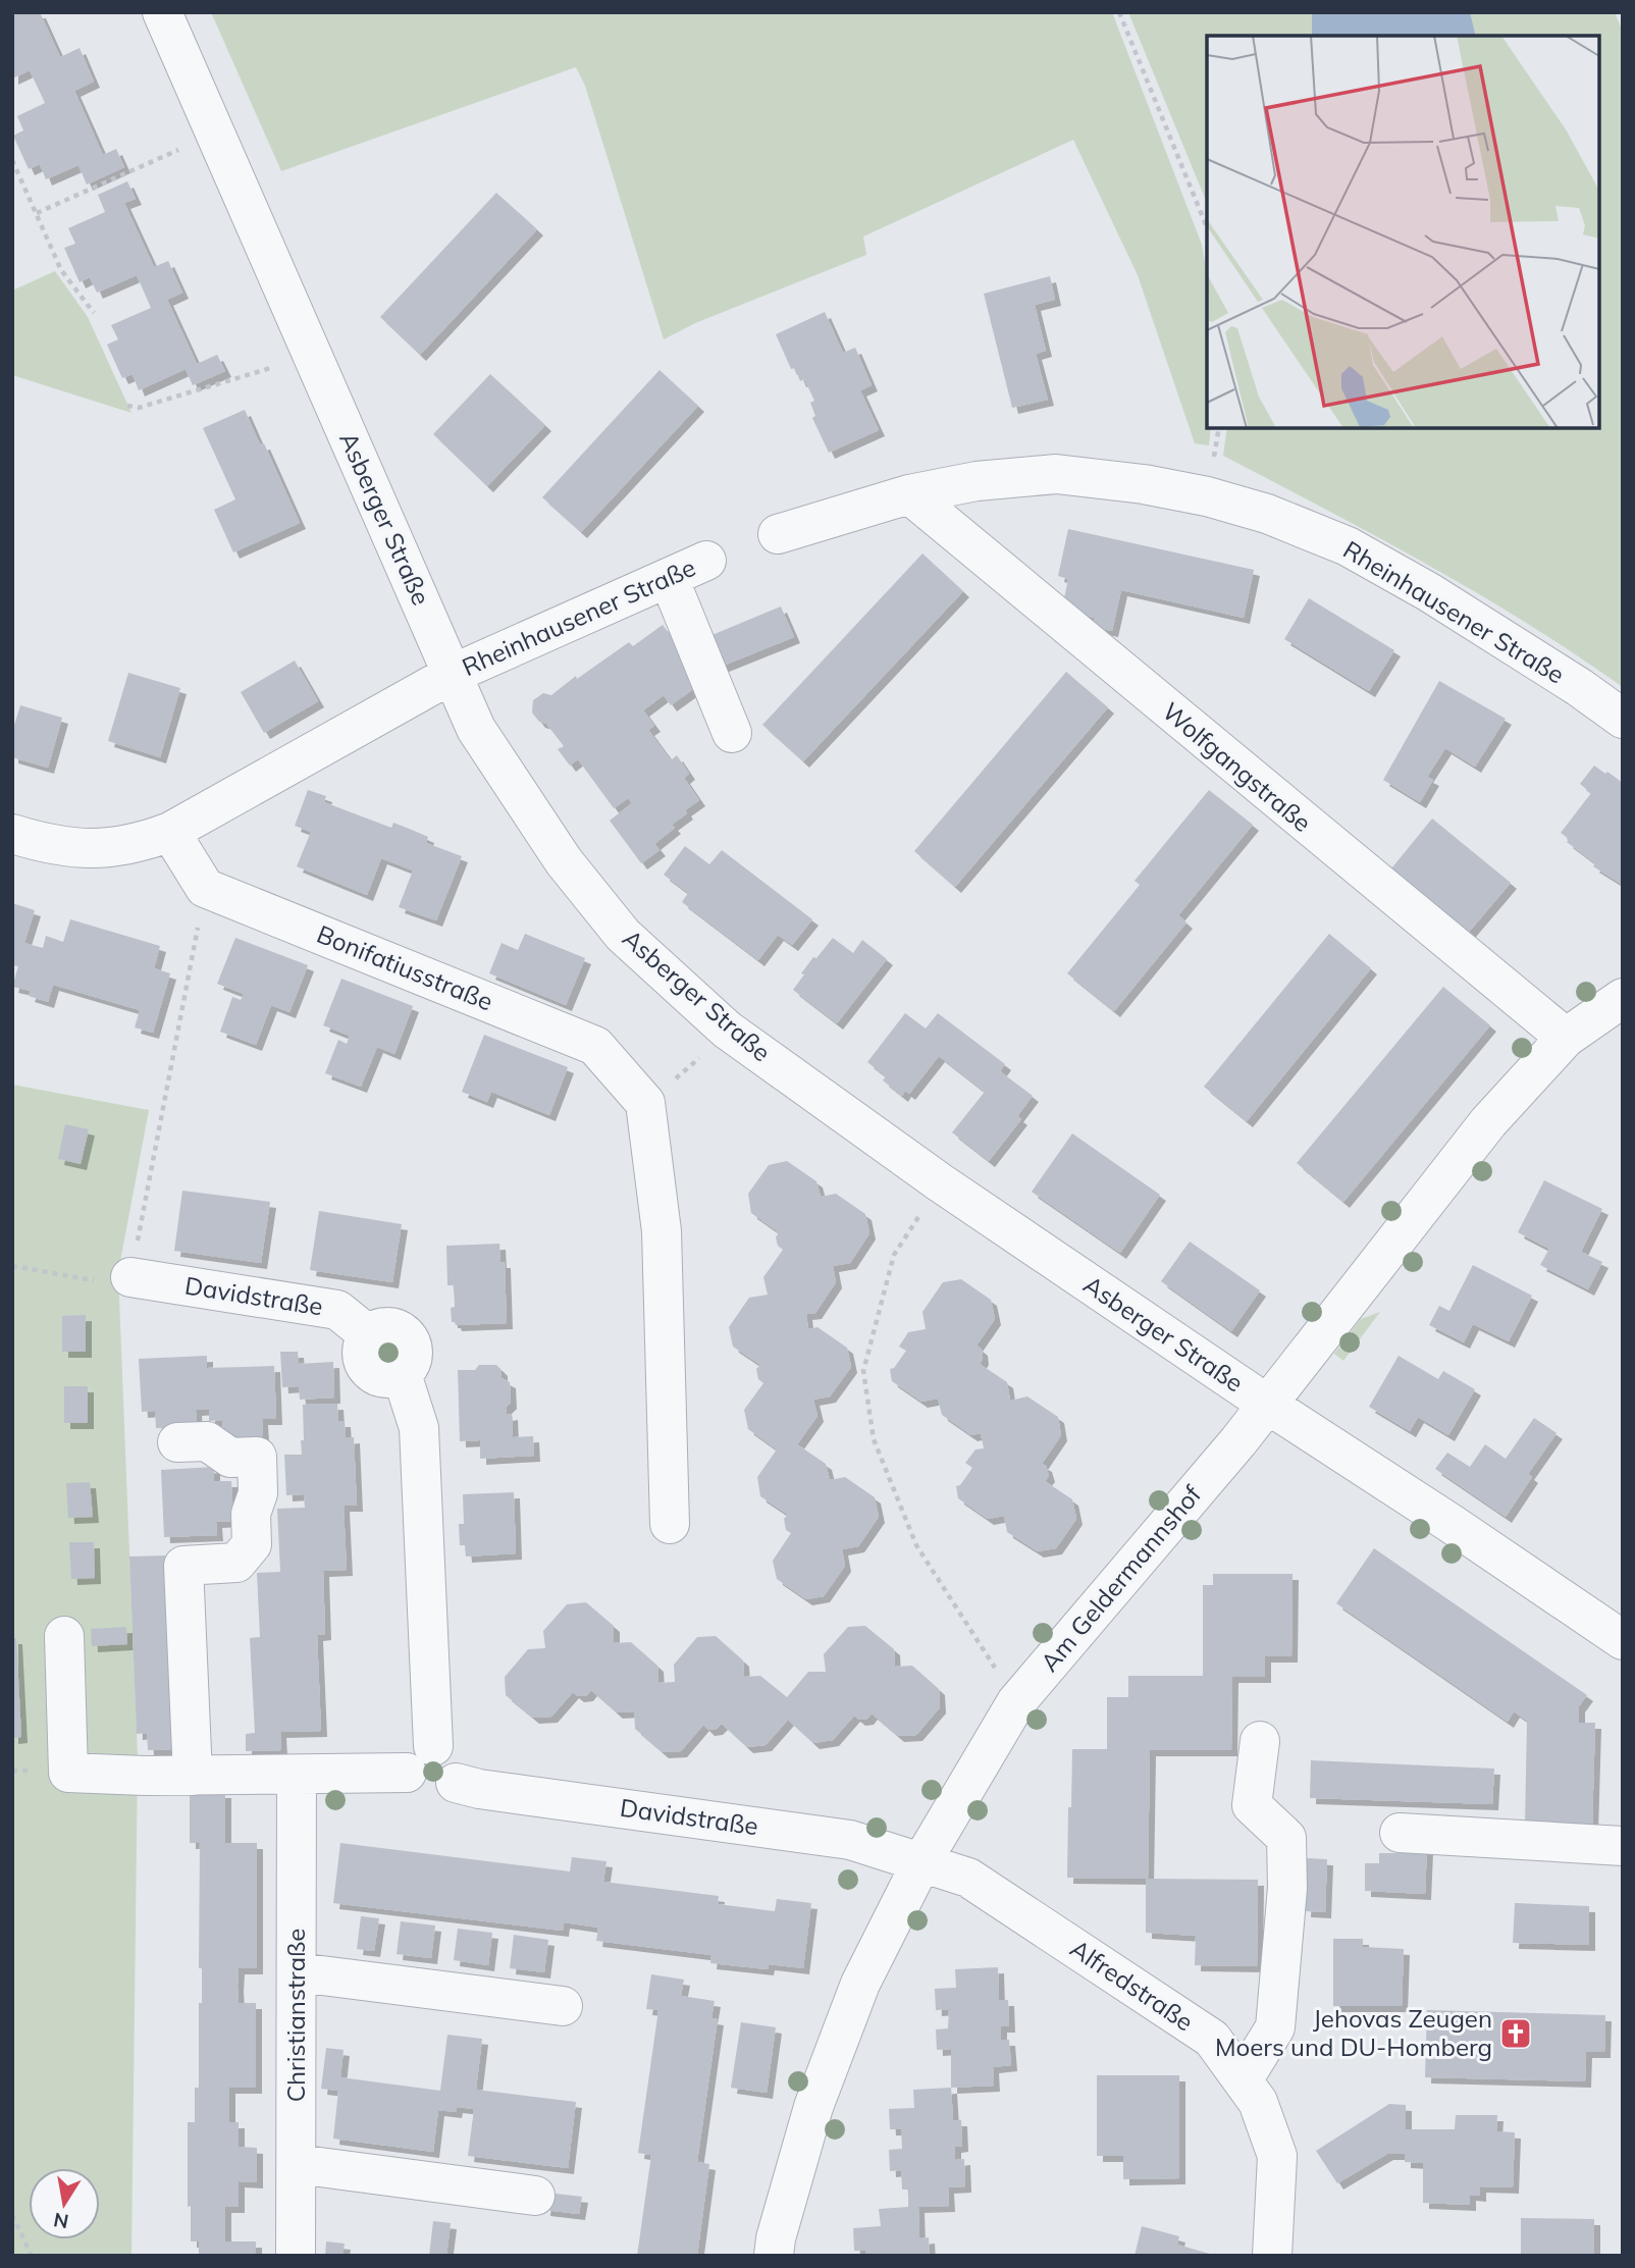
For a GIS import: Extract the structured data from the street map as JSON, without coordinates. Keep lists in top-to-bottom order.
{
  "streets": {
    "street": [
      "Asberger Straße",
      "Rheinhausener Straße",
      "Wolfgangstraße",
      "Bonifatiusstraße",
      "Davidstraße",
      "Am Geldermannshof",
      "Alfredstraße",
      "Christianstraße"
    ]
  },
  "crossings": [
    ["Asberger Straße", "Rheinhausener Straße"],
    ["Asberger Straße", "Am Geldermannshof"],
    ["Rheinhausener Straße", "Wolfgangstraße"],
    ["Wolfgangstraße", "Am Geldermannshof"],
    ["Davidstraße", "Am Geldermannshof"],
    ["Davidstraße", "Alfredstraße"],
    ["Am Geldermannshof", "Alfredstraße"]
  ],
  "places": {
    "church": ["Jehovas Zeugen Moers und DU-Homberg"]
  },
  "north": "bottom"
}
